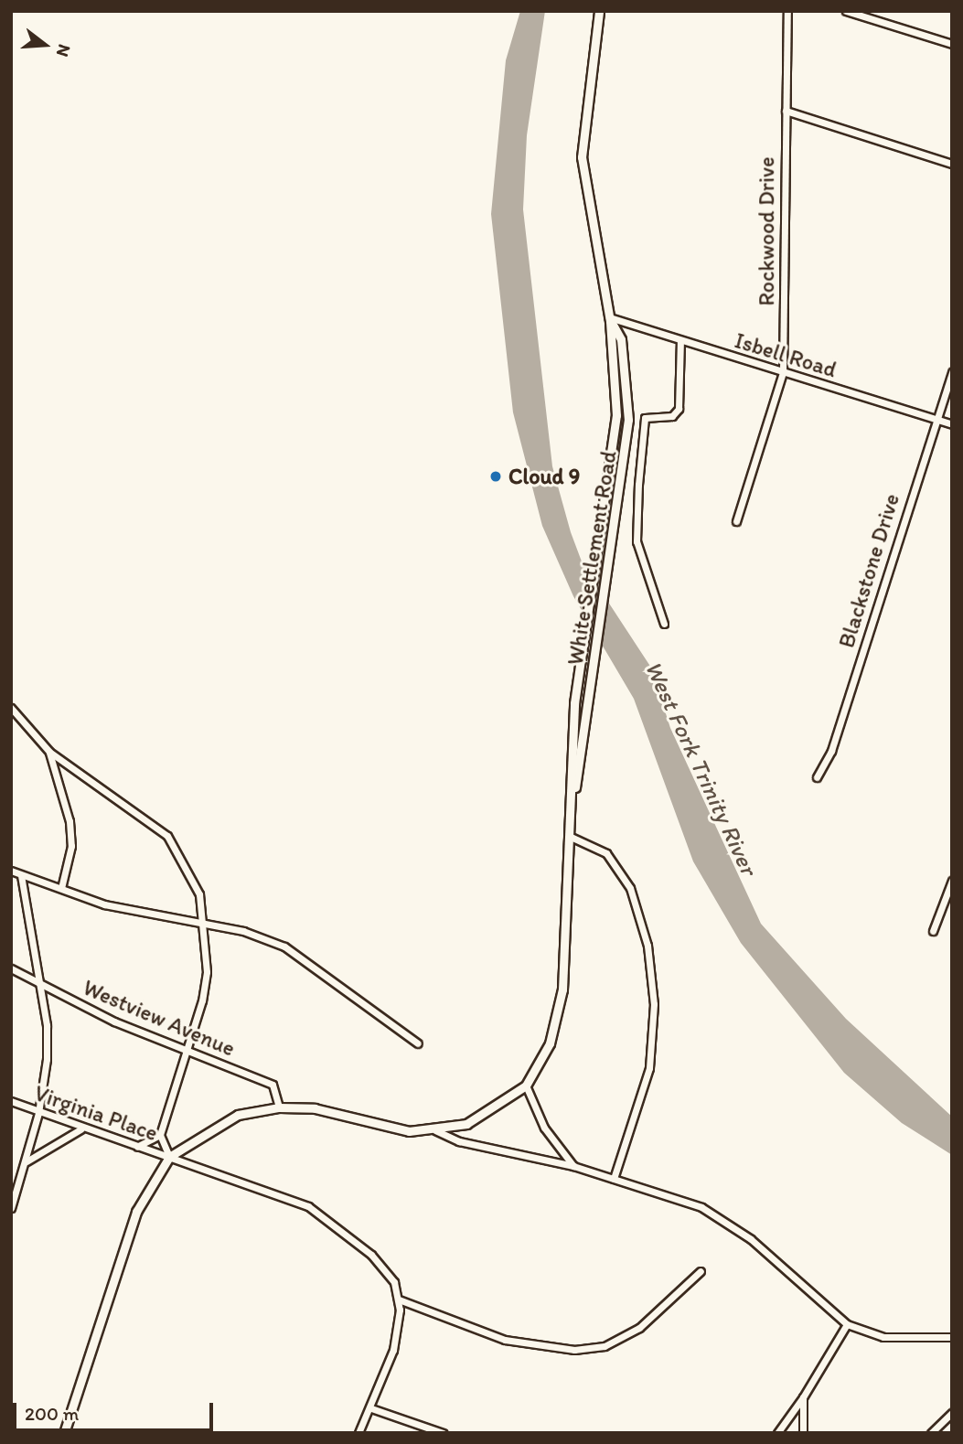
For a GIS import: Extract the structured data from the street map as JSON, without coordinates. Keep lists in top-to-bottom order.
{
  "streets": {
    "main road": ["White Settlement Road"],
    "street": [
      "Rockwood Drive",
      "Isbell Road",
      "Blackstone Drive",
      "Westview Avenue",
      "Virginia Place"
    ]
  },
  "crossings": [
    ["Rockwood Drive", "Isbell Road"],
    ["Isbell Road", "White Settlement Road"],
    ["Isbell Road", "Blackstone Drive"]
  ],
  "water": ["West Fork Trinity River"],
  "places": ["Cloud 9"],
  "scale_bar": "200 m",
  "north": "right"
}
